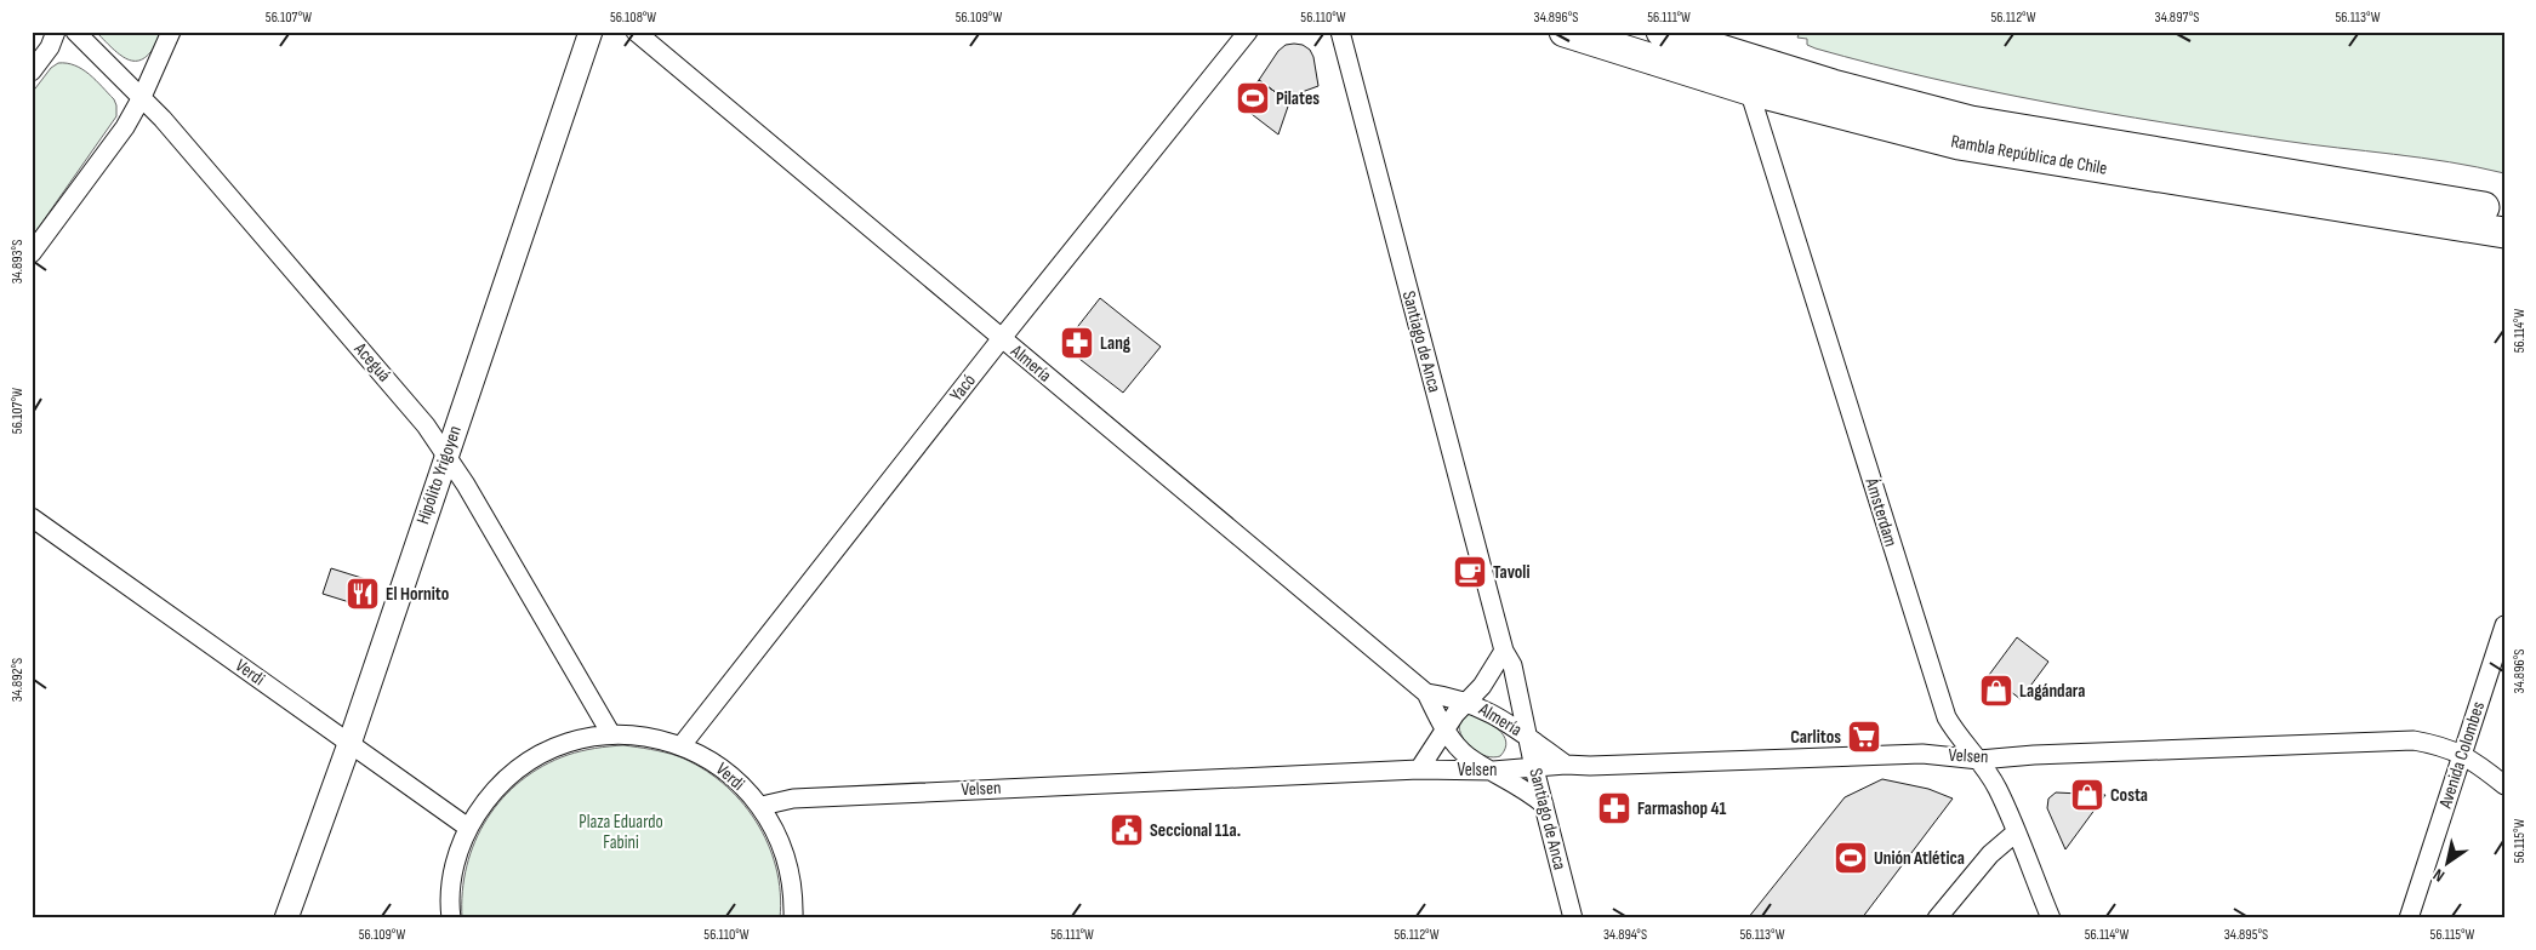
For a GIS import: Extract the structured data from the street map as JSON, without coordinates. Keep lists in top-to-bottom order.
{
  "streets": {
    "main road": ["Rambla República de Chile"],
    "street": [
      "Santiago de Anca",
      "Aceguá",
      "Almería",
      "Yacó",
      "Hipólito Yrigoyen",
      "Ámsterdam",
      "Verdi",
      "Avenida Colombes",
      "Velsen"
    ]
  },
  "crossings": [
    ["Rambla República de Chile", "Ámsterdam"],
    ["Santiago de Anca", "Almería"],
    ["Santiago de Anca", "Velsen"],
    ["Aceguá", "Hipólito Yrigoyen"],
    ["Aceguá", "Verdi"],
    ["Almería", "Yacó"],
    ["Almería", "Velsen"],
    ["Yacó", "Verdi"],
    ["Hipólito Yrigoyen", "Verdi"],
    ["Ámsterdam", "Velsen"],
    ["Verdi", "Velsen"],
    ["Avenida Colombes", "Velsen"]
  ],
  "parks": ["Plaza Eduardo Fabini"],
  "places": {
    "sports": ["Pilates", "Unión Atlética"],
    "pharmacy": ["Lang", "Farmashop 41"],
    "cafe": ["Tavoli"],
    "restaurant": ["El Hornito"],
    "shop": ["Lagándara", "Costa"],
    "supermarket": ["Carlitos"],
    "public building": ["Seccional 11a."]
  },
  "north": "bottom left",
  "coordinates": [
    "56.107°W",
    "56.108°W",
    "56.109°W",
    "56.110°W",
    "34.896°S",
    "56.111°W",
    "56.112°W",
    "34.897°S",
    "56.113°W",
    "34.893°S",
    "56.114°W",
    "34.892°S",
    "56.115°W",
    "34.894°S",
    "34.895°S"
  ]
}
